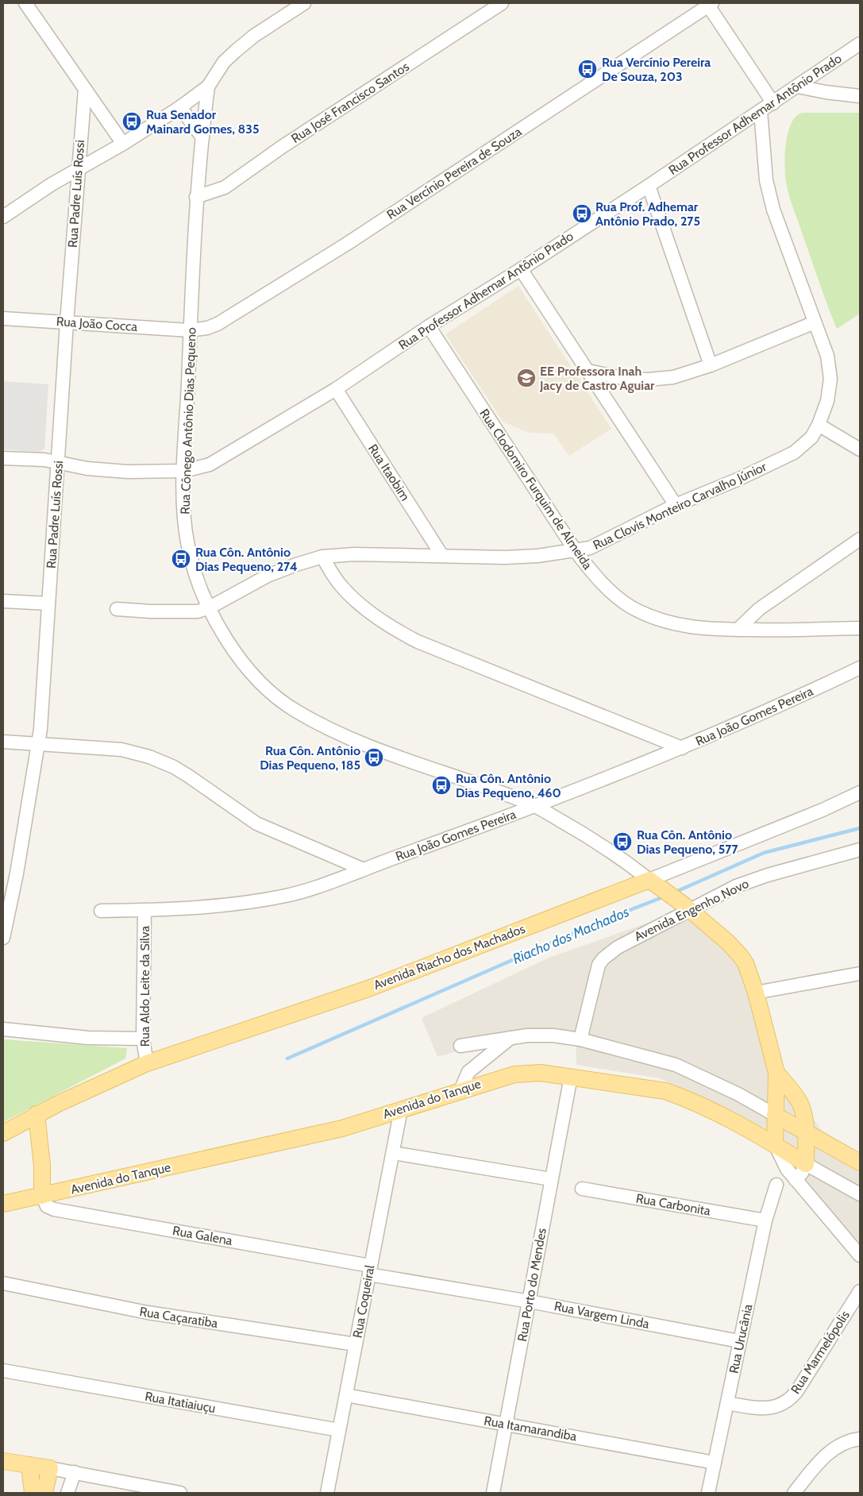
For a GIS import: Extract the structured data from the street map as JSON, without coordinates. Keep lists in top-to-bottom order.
{
  "streets": {
    "main road": ["Rua Cônego Antônio Dias Pequeno", "Avenida Riacho dos Machados", "Avenida do Tanque"],
    "street": [
      "Rua José Francisco Santos",
      "Rua Professor Adhemar Antônio Prado",
      "Rua Vercínio Pereira de Souza",
      "Rua Padre Luís Rossi",
      "Rua João Cocca",
      "Rua Itaobim",
      "Rua Clodomiro Furquim de Almeida",
      "Rua Clovis Monteiro Carvalho Júnior",
      "Rua João Gomes Pereira",
      "Avenida Engenho Novo",
      "Rua Aldo Leite da Silva",
      "Rua Carbonita",
      "Rua Galena",
      "Rua Porto do Mendes",
      "Rua Coqueiral",
      "Rua Vargem Linda",
      "Rua Caçaratiba",
      "Rua Urucânia",
      "Rua Marmelópolis",
      "Rua Itatiaiuçu",
      "Rua Itamarandiba"
    ]
  },
  "crossings": [
    ["Rua José Francisco Santos", "Rua Cônego Antônio Dias Pequeno"],
    ["Rua Professor Adhemar Antônio Prado", "Rua Padre Luís Rossi"],
    ["Rua Professor Adhemar Antônio Prado", "Rua Cônego Antônio Dias Pequeno"],
    ["Rua Professor Adhemar Antônio Prado", "Rua Itaobim"],
    ["Rua Professor Adhemar Antônio Prado", "Rua Clodomiro Furquim de Almeida"],
    ["Rua Professor Adhemar Antônio Prado", "Rua Clovis Monteiro Carvalho Júnior"],
    ["Rua Vercínio Pereira de Souza", "Rua João Cocca"],
    ["Rua Vercínio Pereira de Souza", "Rua Cônego Antônio Dias Pequeno"],
    ["Rua Padre Luís Rossi", "Rua João Cocca"],
    ["Rua João Cocca", "Rua Cônego Antônio Dias Pequeno"],
    ["Rua Cônego Antônio Dias Pequeno", "Rua Clovis Monteiro Carvalho Júnior"],
    ["Rua Cônego Antônio Dias Pequeno", "Rua João Gomes Pereira"],
    ["Rua Cônego Antônio Dias Pequeno", "Avenida Engenho Novo"],
    ["Rua Cônego Antônio Dias Pequeno", "Avenida Riacho dos Machados"],
    ["Rua Itaobim", "Rua Clovis Monteiro Carvalho Júnior"],
    ["Rua Clodomiro Furquim de Almeida", "Rua Clovis Monteiro Carvalho Júnior"],
    ["Rua João Gomes Pereira", "Rua Aldo Leite da Silva"],
    ["Avenida Riacho dos Machados", "Rua Aldo Leite da Silva"],
    ["Avenida do Tanque", "Rua Galena"],
    ["Avenida do Tanque", "Rua Porto do Mendes"],
    ["Avenida do Tanque", "Rua Coqueiral"],
    ["Rua Carbonita", "Rua Urucânia"],
    ["Rua Galena", "Rua Coqueiral"],
    ["Rua Galena", "Rua Vargem Linda"],
    ["Rua Porto do Mendes", "Rua Vargem Linda"],
    ["Rua Porto do Mendes", "Rua Itamarandiba"],
    ["Rua Coqueiral", "Rua Vargem Linda"],
    ["Rua Coqueiral", "Rua Caçaratiba"],
    ["Rua Coqueiral", "Rua Itatiaiuçu"],
    ["Rua Coqueiral", "Rua Itamarandiba"],
    ["Rua Vargem Linda", "Rua Urucânia"],
    ["Rua Urucânia", "Rua Marmelópolis"],
    ["Rua Urucânia", "Rua Itamarandiba"]
  ],
  "water": ["Riacho dos Machados"],
  "places": {
    "bus stop": [
      "Rua Vercínio Pereira De Souza, 203",
      "Rua Senador Mainard Gomes, 835",
      "Rua Prof. Adhemar Antônio Prado, 275",
      "Rua Côn. Antônio Dias Pequeno, 274",
      "Rua Côn. Antônio Dias Pequeno, 185",
      "Rua Côn. Antônio Dias Pequeno, 460",
      "Rua Côn. Antônio Dias Pequeno, 577"
    ],
    "school or university": ["EE Professora Inah Jacy de Castro Aguiar"]
  }
}
